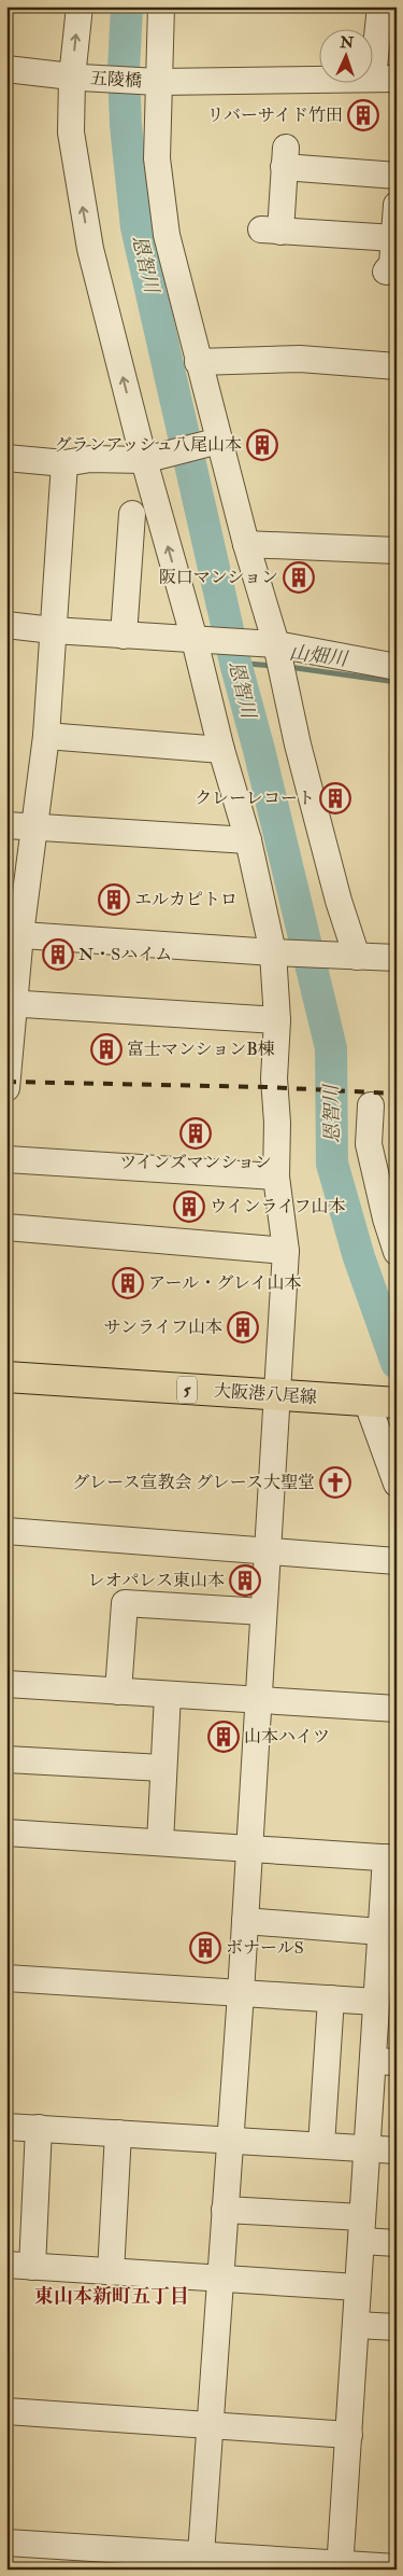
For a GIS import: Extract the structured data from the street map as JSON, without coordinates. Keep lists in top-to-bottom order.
{
  "streets": {
    "main road": ["5", "大阪港八尾線"],
    "street": ["五陵橋"]
  },
  "districts": ["東山本新町五丁目"],
  "water": ["恩智川", "山畑川"],
  "places": {
    "building": [
      "リバーサイド竹田",
      "グランアッシュ八尾山本",
      "阪口マンション",
      "クレーレコート",
      "エルカピトロ",
      "N・Sハイム",
      "富士マンションB棟",
      "ツインズマンション",
      "ウインライフ山本",
      "アール・グレイ山本",
      "サンライフ山本",
      "レオパレス東山本",
      "山本ハイツ",
      "ボナールS"
    ],
    "church": ["グレース宣教会 グレース大聖堂"]
  },
  "north": "top"
}
